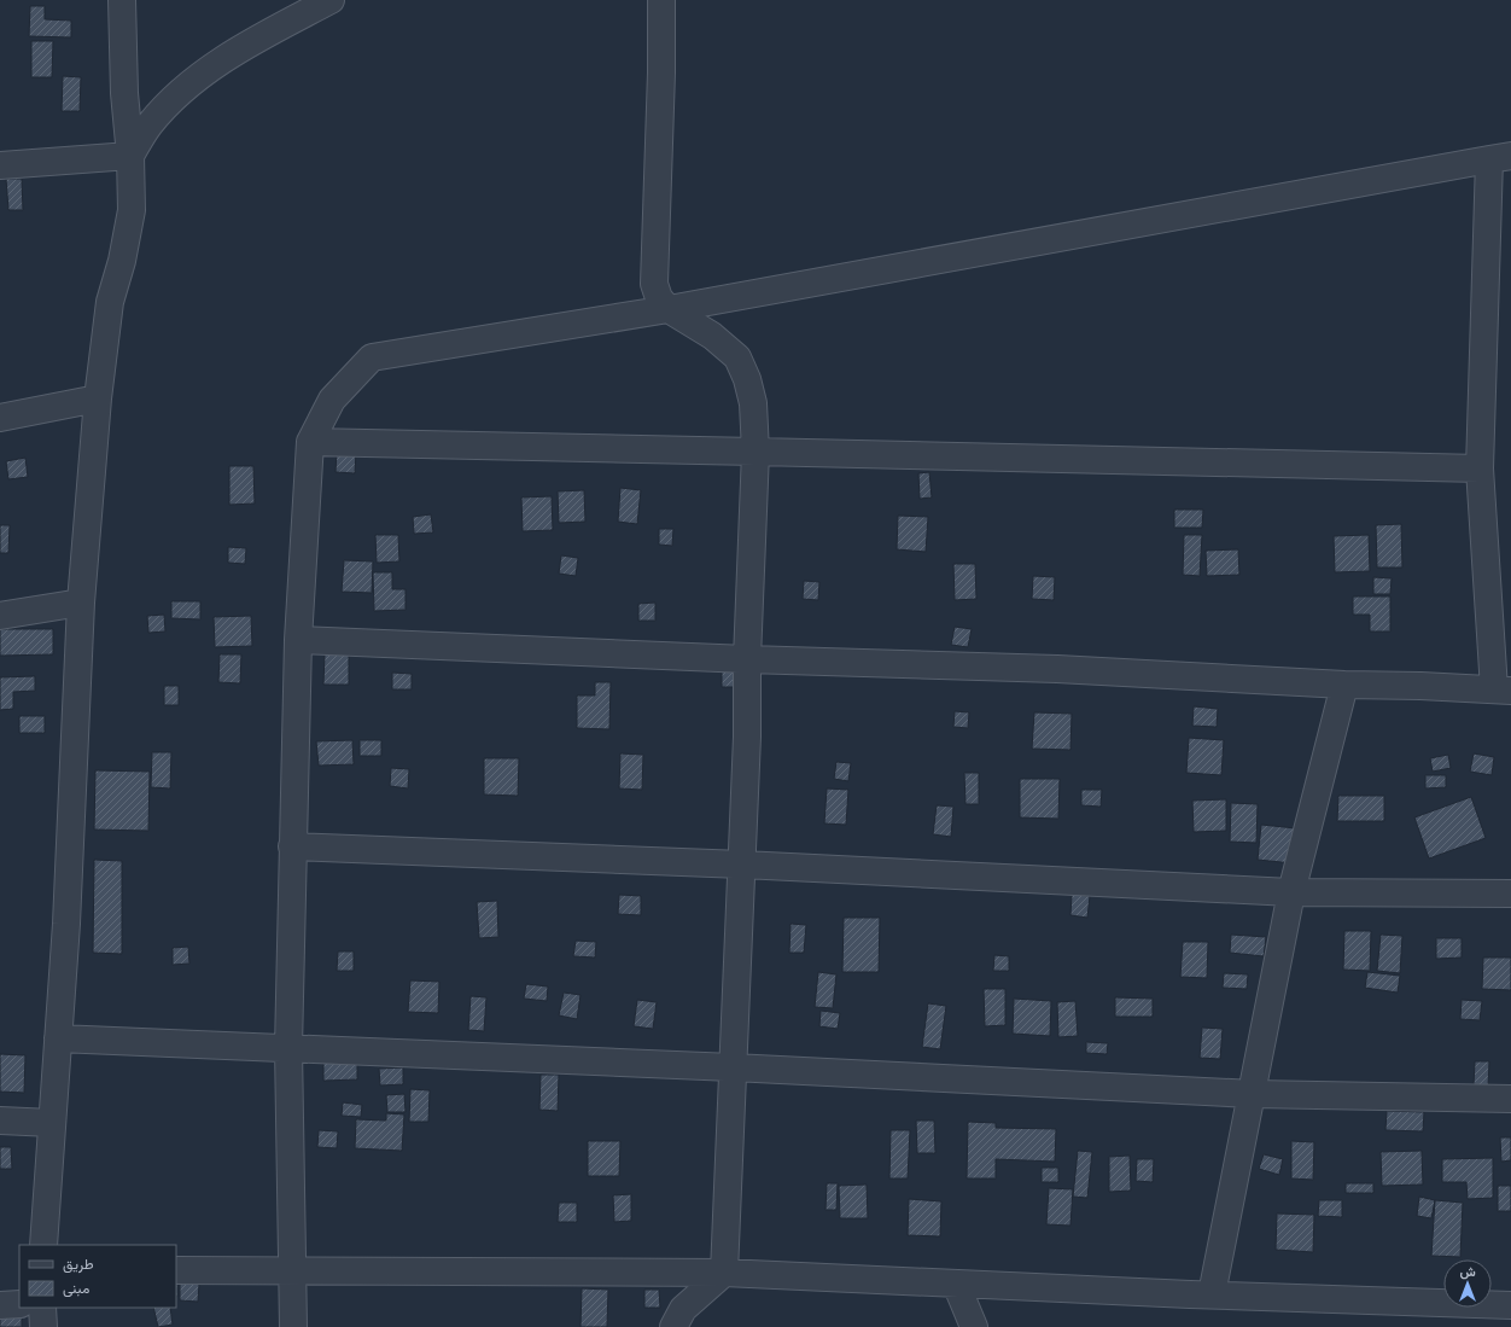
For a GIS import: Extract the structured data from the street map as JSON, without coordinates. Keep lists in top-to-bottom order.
{
  "legend": ["طريق", "مبنى"],
  "north": "top"
}
